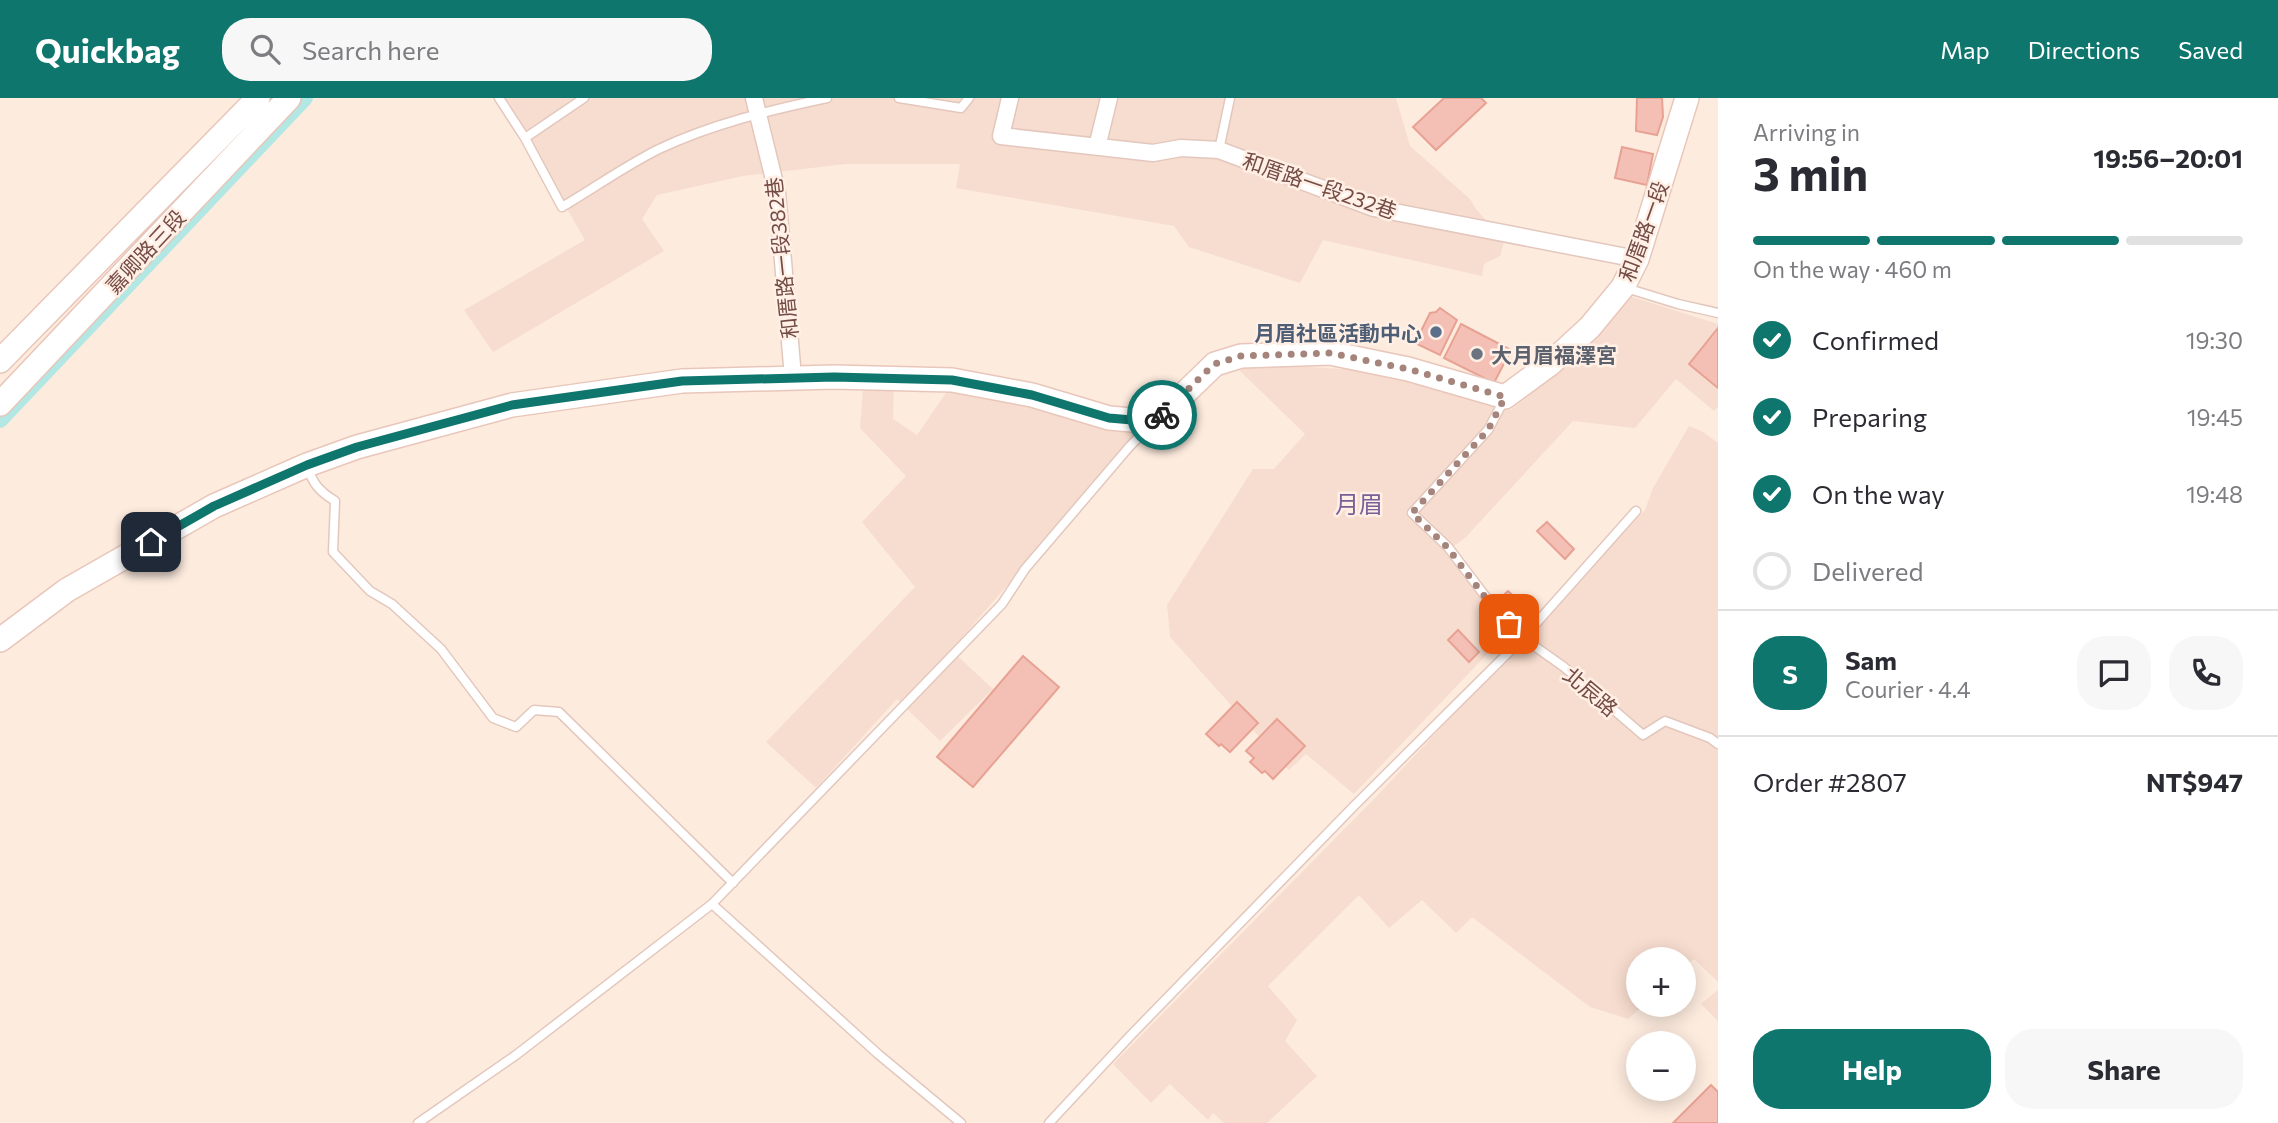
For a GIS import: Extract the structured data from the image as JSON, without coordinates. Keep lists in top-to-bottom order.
{
  "streets": {
    "street": [
      "和厝路一段232巷",
      "和厝路一段",
      "嘉卿路三段",
      "和厝路一段382巷"
    ],
    "lane": ["北辰路"]
  },
  "crossings": [
    ["和厝路一段232巷", "和厝路一段"],
    ["和厝路一段", "北辰路"]
  ],
  "districts": ["月眉"],
  "places": ["月眉社區活動中心", "大月眉福澤宮"],
  "page": {
    "header": "Quickbag",
    "search": "Search here",
    "nav": ["Map", "Directions", "Saved"],
    "heading": ["3 min", "Arriving in", "19:56–20:01"],
    "panel": [
      "Sam",
      "Courier · 4.4",
      "Order #2807",
      "NT$947"
    ],
    "bar": "On the way · 460 m",
    "list": [
      ["Confirmed", "19:30"],
      ["Preparing", "19:45"],
      ["On the way", "19:48"],
      "Delivered"
    ],
    "round": "S",
    "map_buttons": ["+", "−"],
    "buttons": ["Help", "Share"]
  }
}
